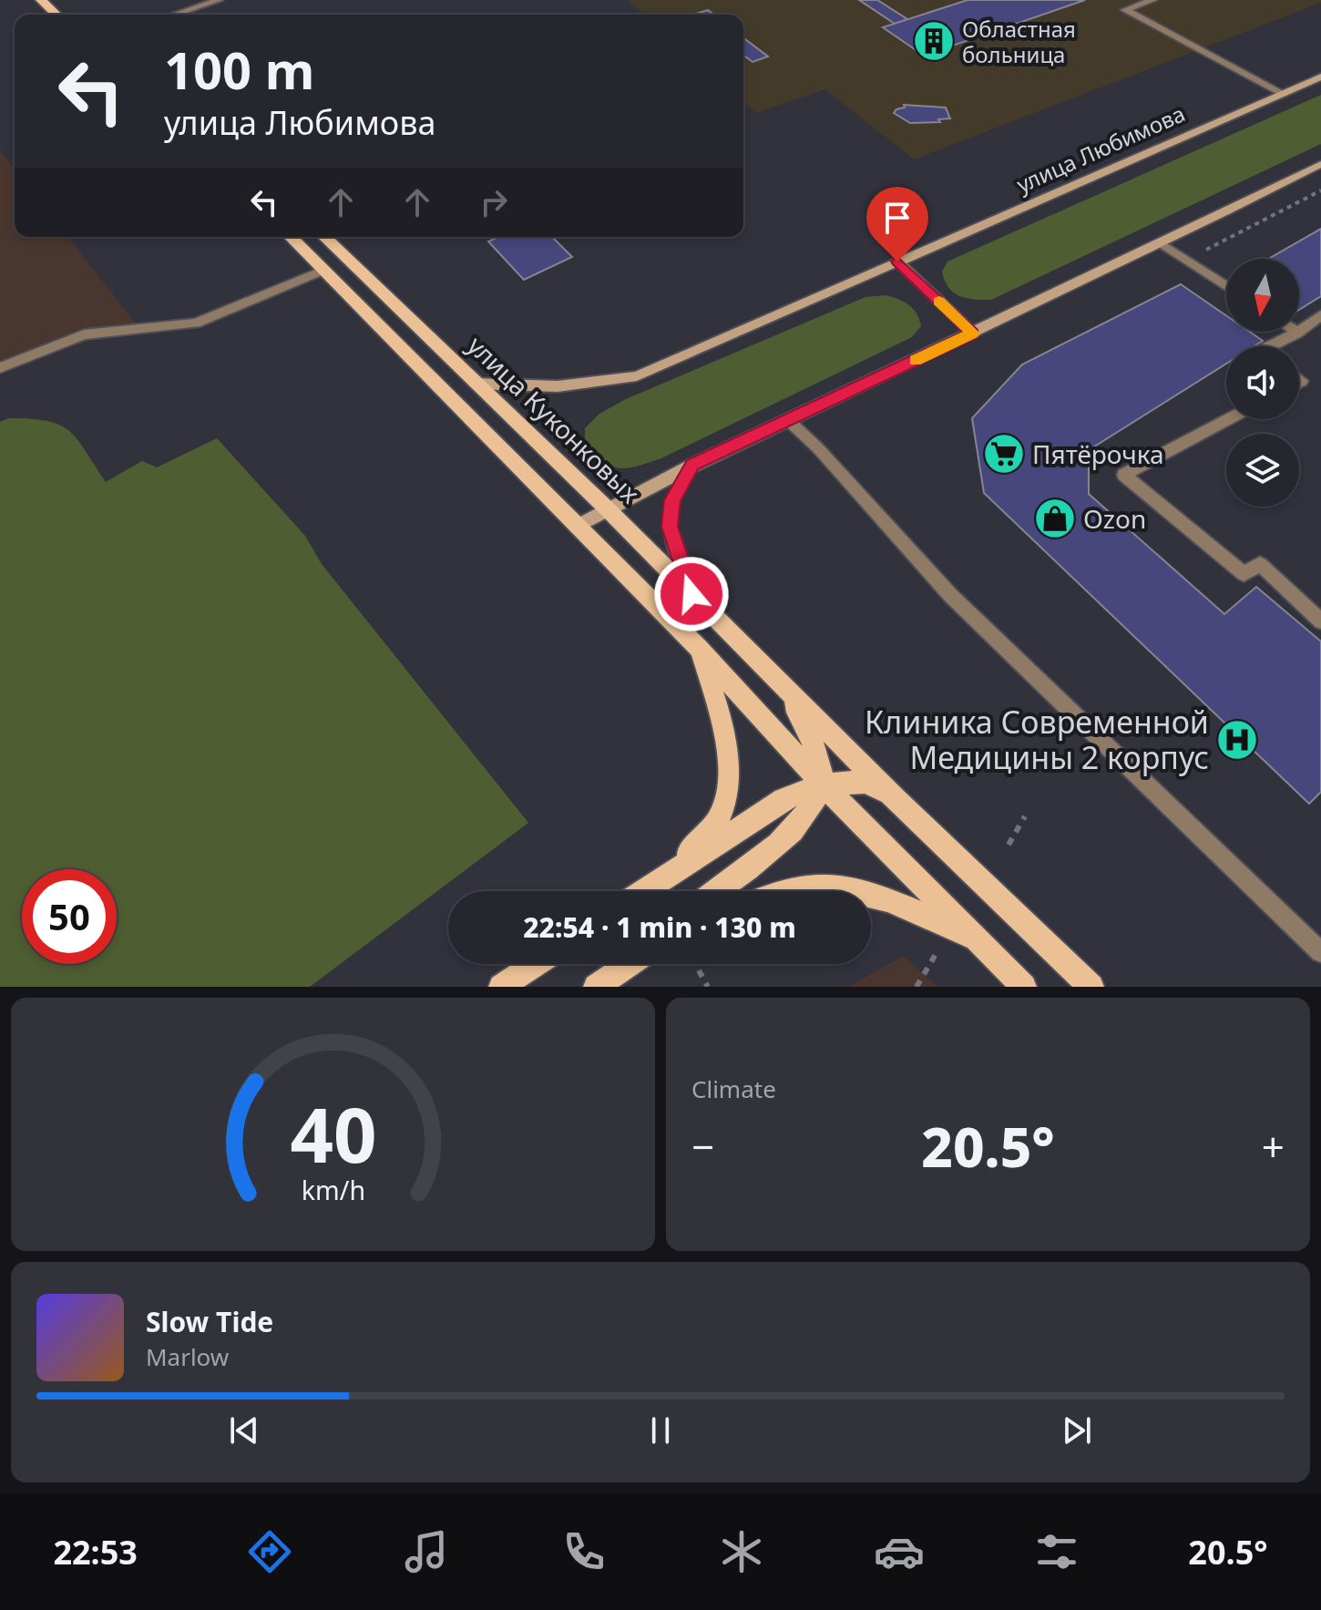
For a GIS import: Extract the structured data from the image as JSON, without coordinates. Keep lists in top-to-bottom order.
{
  "streets": {
    "main road": ["улица Любимова", "улица Куконковых"]
  },
  "crossings": [
    ["улица Любимова", "улица Куконковых"]
  ],
  "places": {
    "building": ["Областная больница"],
    "supermarket": ["Пятёрочка"],
    "shop": ["Ozon"],
    "hospital": ["Клиника Современной Медицины 2 корпус"]
  },
  "north": "bottom",
  "page": {
    "turn": ["100 m", "улица Любимова"],
    "limit": "50",
    "trip": "22:54 · 1 min · 130 m",
    "tile": "Climate",
    "heat": ["−", "20.5°", "+"],
    "song": ["Slow Tide", "Marlow"],
    "tabs": ["22:53", "20.5°"],
    "gauge": ["40", "km/h"]
  }
}
